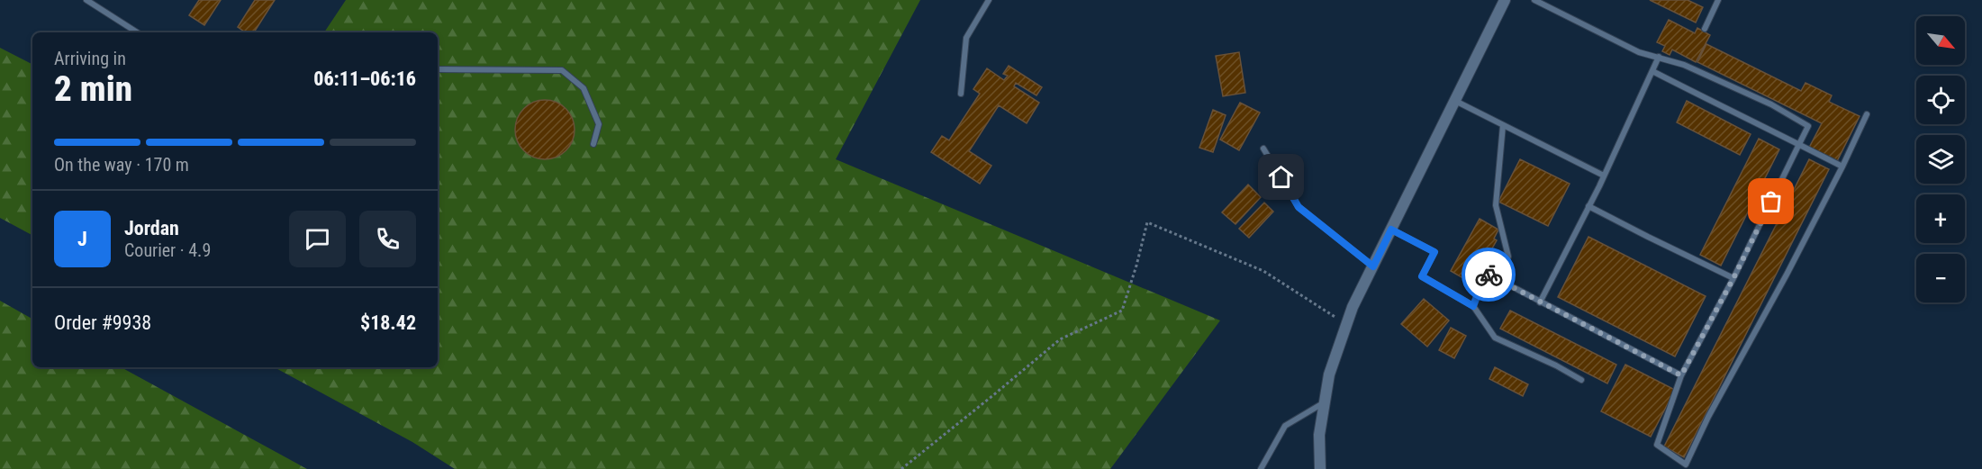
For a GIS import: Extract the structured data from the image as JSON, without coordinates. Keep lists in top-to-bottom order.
{
  "north": "bottom right",
  "page": {
    "map_buttons": ["+", "−"],
    "heading": ["2 min", "Arriving in", "06:11–06:16"],
    "panel": [
      "Jordan",
      "Courier · 4.9",
      "Order #9938",
      "$18.42"
    ],
    "bar": "On the way · 170 m",
    "round": "J"
  }
}
